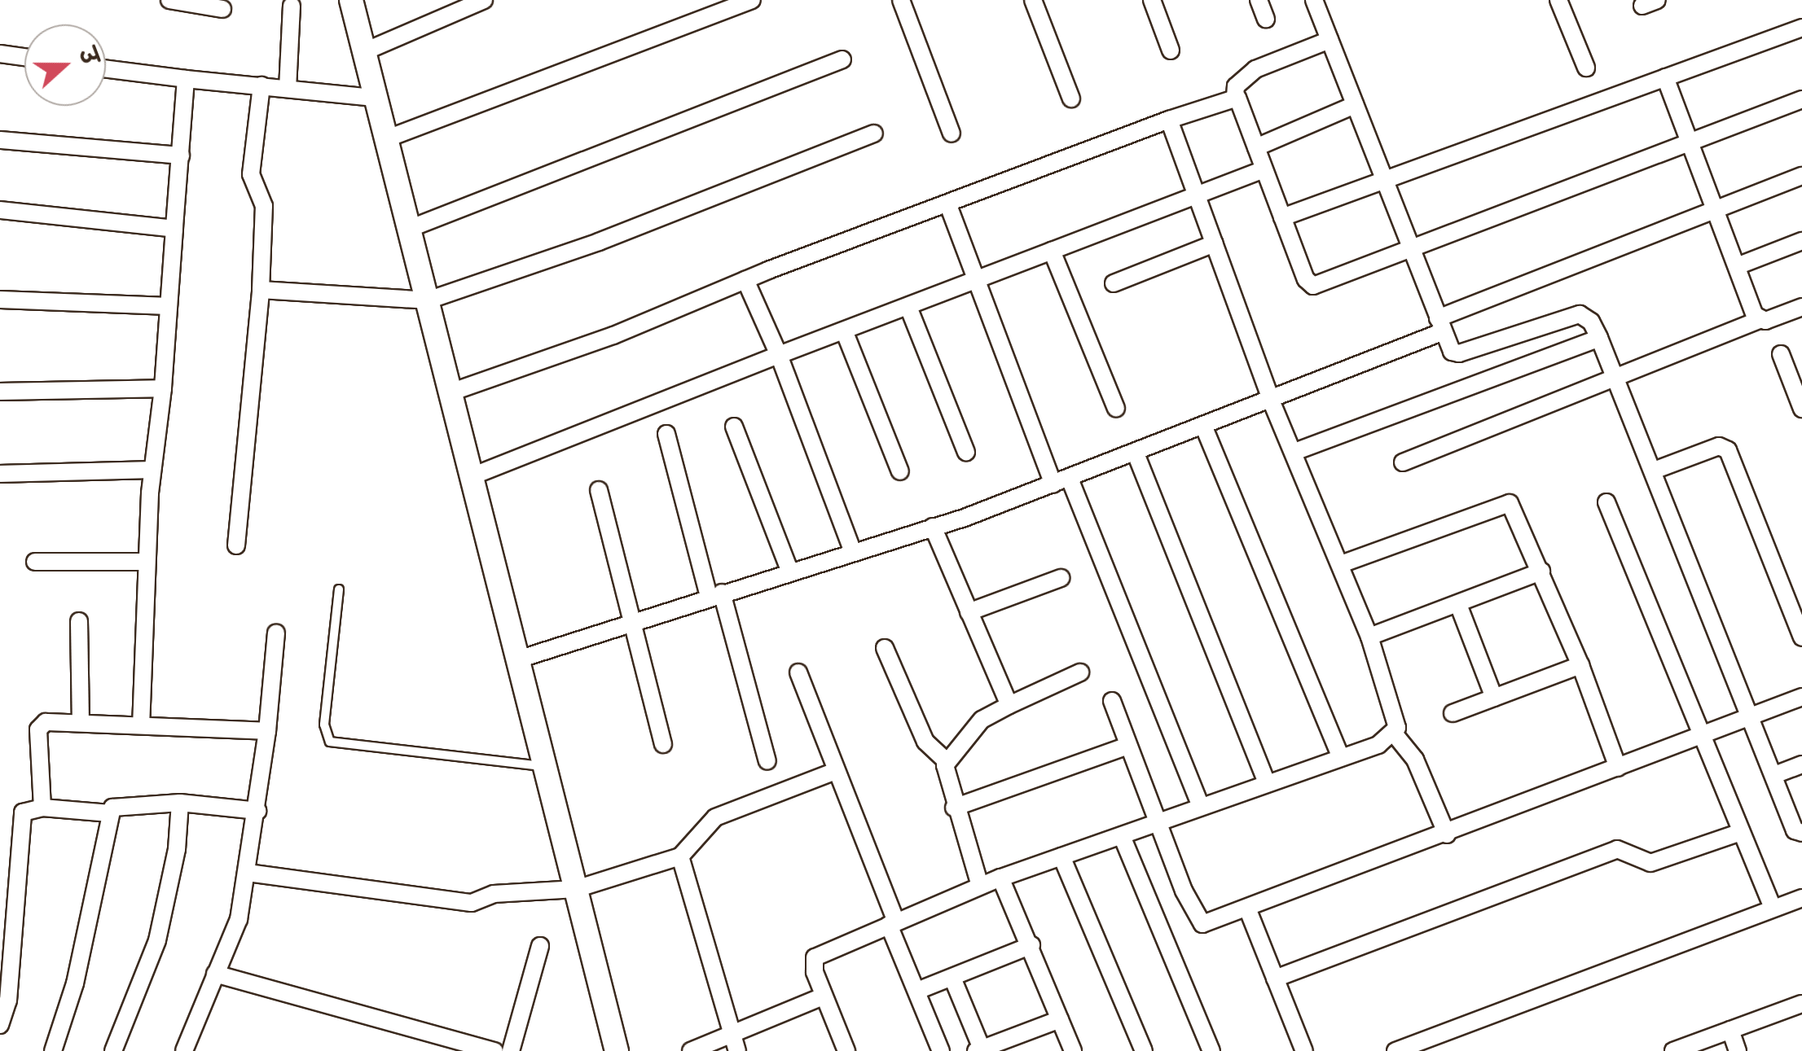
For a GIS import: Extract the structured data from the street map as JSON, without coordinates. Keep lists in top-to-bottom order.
{
  "north": "right"
}
